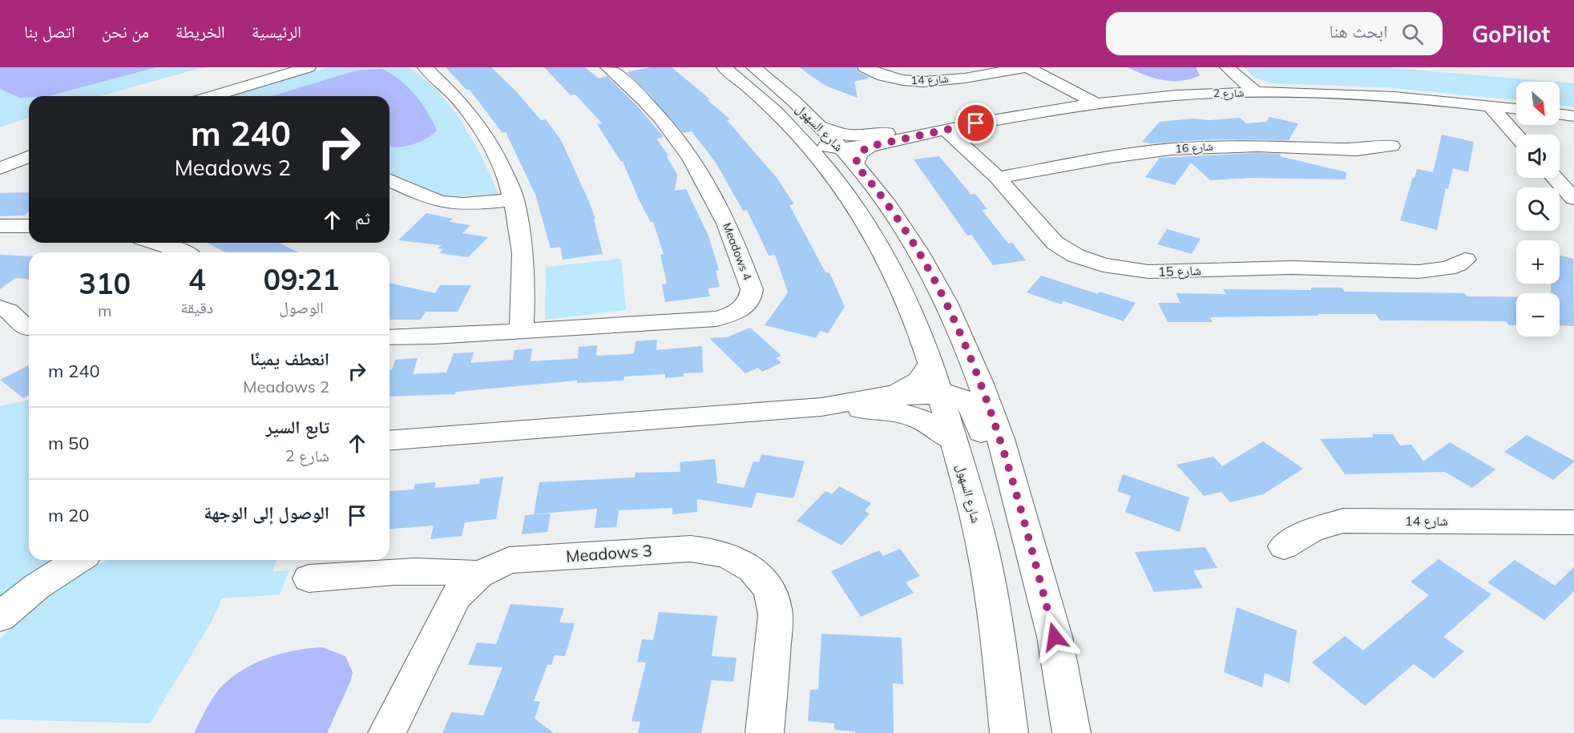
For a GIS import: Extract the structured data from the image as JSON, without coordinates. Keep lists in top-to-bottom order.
{
  "streets": {
    "street": [
      "شارع 14",
      "شارع 2",
      "شارع السهول",
      "شارع 16",
      "Meadows 4",
      "شارع 15",
      "Meadows 3"
    ]
  },
  "crossings": [
    ["شارع 2", "شارع السهول"],
    ["شارع 2", "شارع 15"],
    ["شارع 16", "شارع 15"]
  ],
  "north": "bottom right",
  "page": {
    "header": "GoPilot",
    "search": "ابحث هنا",
    "nav": [
      "الرئيسية",
      "الخريطة",
      "من نحن",
      "اتصل بنا"
    ],
    "map_buttons": ["+", "−"],
    "turn": ["240 m", "Meadows 2"],
    "then": "ثم",
    "eta": [
      "09:21",
      "الوصول",
      "4",
      "دقيقة",
      "310",
      "m"
    ],
    "list": [
      {
        "name": "انعطف يمينًا",
        "note": "Meadows 2",
        "value": "240 m"
      },
      {
        "name": "تابع السير",
        "note": "شارع 2",
        "value": "50 m"
      },
      {
        "name": "الوصول إلى الوجهة",
        "value": "20 m"
      }
    ]
  }
}
